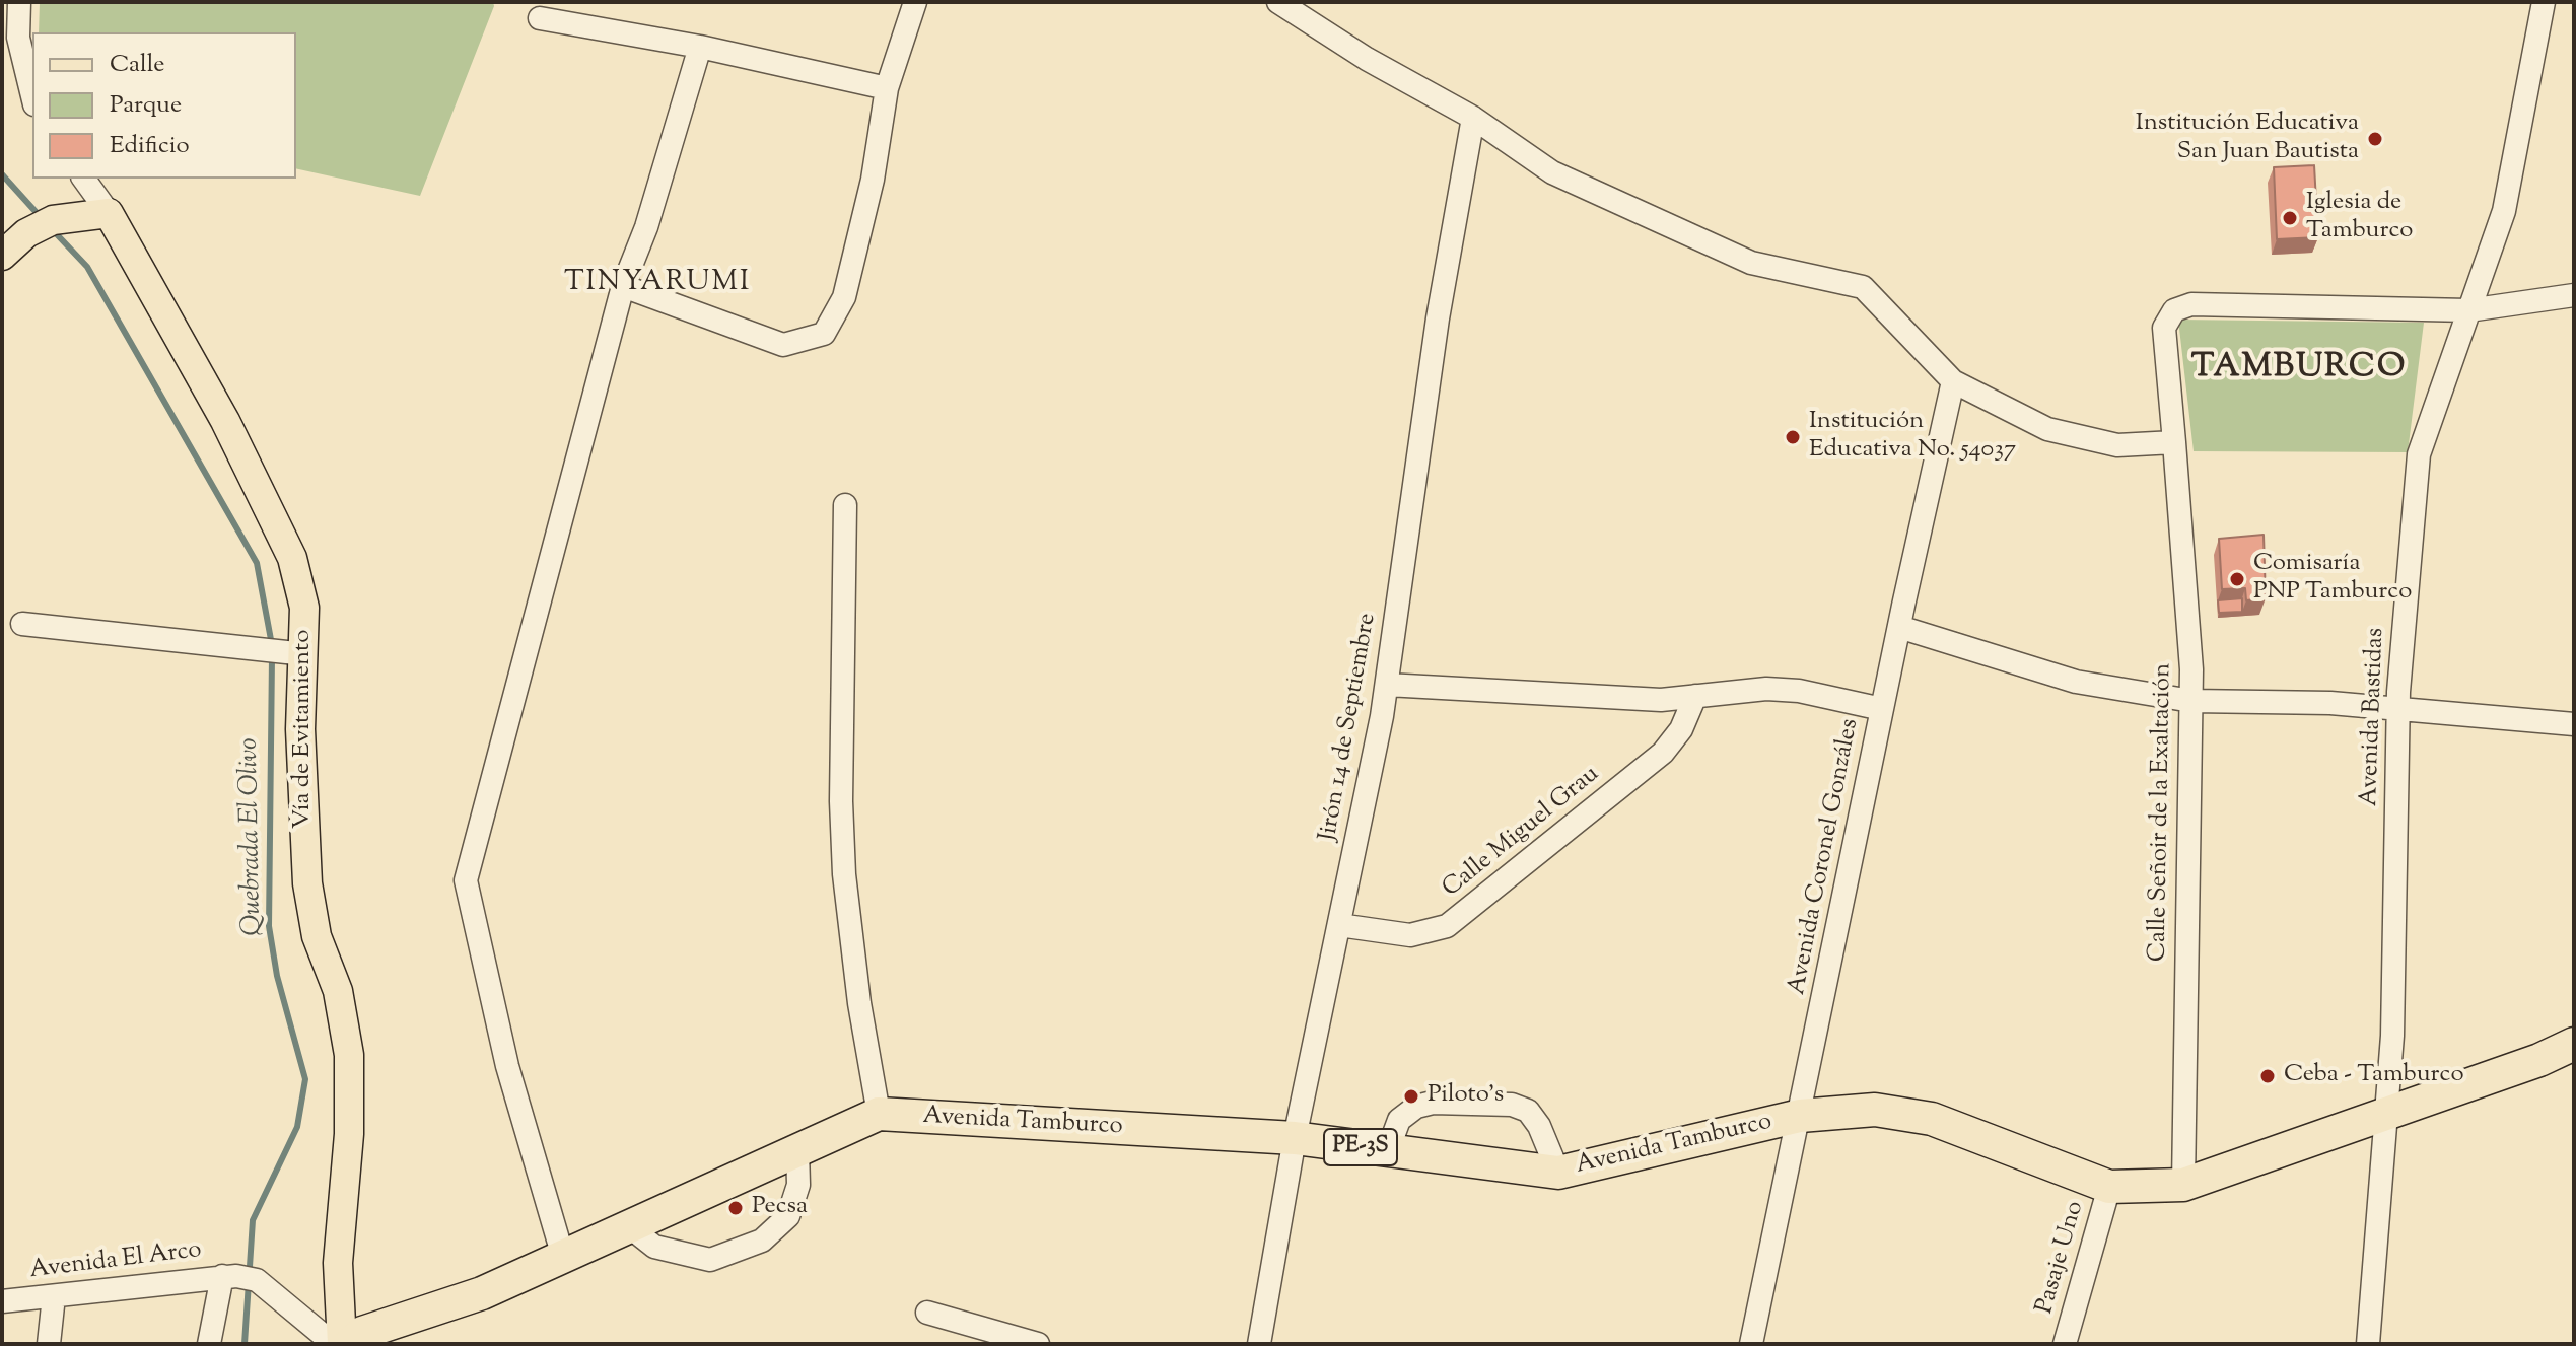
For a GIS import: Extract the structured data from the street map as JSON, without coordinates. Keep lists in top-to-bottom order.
{
  "streets": {
    "highway": ["Avenida Tamburco", "PE-3S"],
    "main road": ["Vía de Evitamiento"],
    "street": [
      "Avenida Bastidas",
      "Jirón 14 de Septiembre",
      "Calle Señoir de la Exaltación",
      "Calle Miguel Grau",
      "Avenida Coronel Gonzáles",
      "Pasaje Uno",
      "Avenida El Arco"
    ]
  },
  "crossings": [
    ["Avenida Bastidas", "Calle Señoir de la Exaltación"],
    ["Avenida Bastidas", "Avenida Tamburco"],
    ["Jirón 14 de Septiembre", "Calle Miguel Grau"],
    ["Jirón 14 de Septiembre", "Avenida Tamburco"],
    ["Calle Señoir de la Exaltación", "Avenida Tamburco"],
    ["Avenida Coronel Gonzáles", "Avenida Tamburco"],
    ["Avenida Tamburco", "Pasaje Uno"]
  ],
  "districts": ["TINYARUMI", "TAMBURCO"],
  "water": ["Quebrada El Olivo"],
  "places": [
    "Institución Educativa San Juan Bautista",
    "Iglesia de Tamburco",
    "Institución Educativa No. 54037",
    "Comisaría PNP Tamburco",
    "Ceba - Tamburco",
    "Piloto's",
    "Pecsa"
  ],
  "legend": ["Calle", "Parque", "Edificio"]
}
